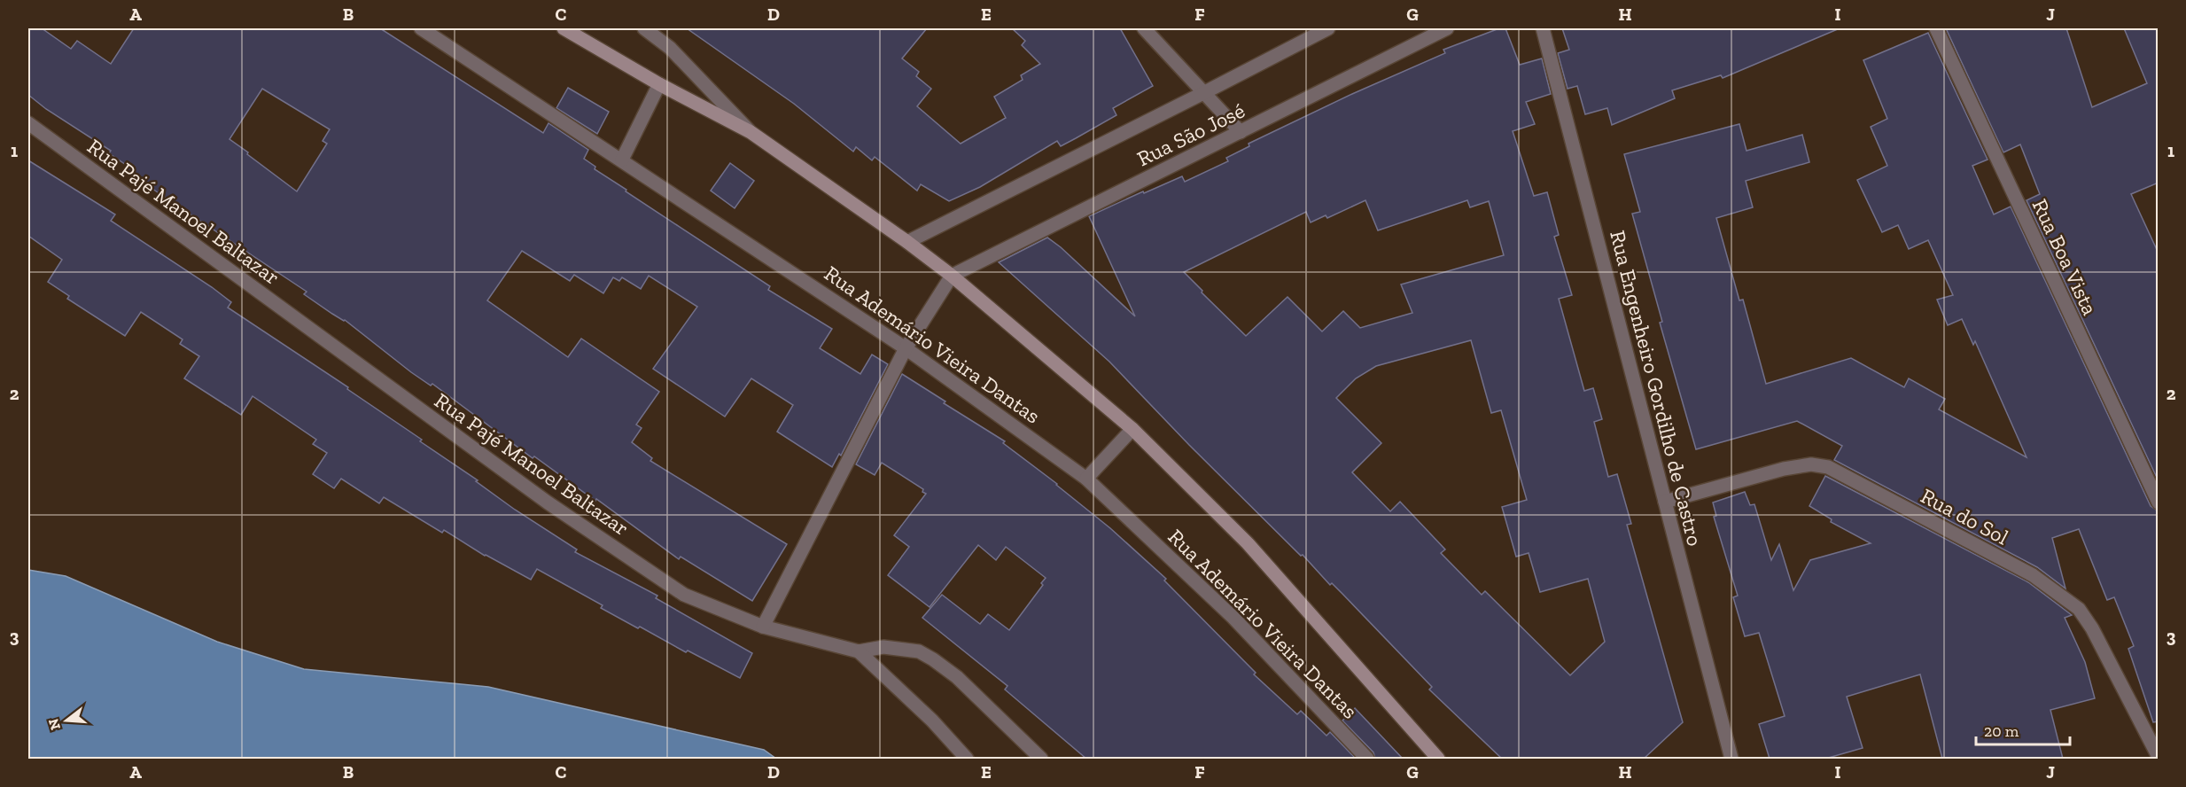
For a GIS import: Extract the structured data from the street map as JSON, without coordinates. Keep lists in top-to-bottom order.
{
  "streets": {
    "main road": ["Rua Ademário Vieira Dantas"],
    "street": [
      "Rua São José",
      "Rua Pajé Manoel Baltazar",
      "Rua Boa Vista",
      "Rua Engenheiro Gordilho de Castro",
      "Rua do Sol"
    ]
  },
  "crossings": [
    ["Rua São José", "Rua Ademário Vieira Dantas"],
    ["Rua Engenheiro Gordilho de Castro", "Rua do Sol"]
  ],
  "scale_bar": "20 m",
  "north": "left",
  "grid": {
    "columns": [
      "A",
      "B",
      "C",
      "D",
      "E",
      "F",
      "G",
      "H",
      "I",
      "J"
    ],
    "rows": ["1", "2", "3"]
  }
}
